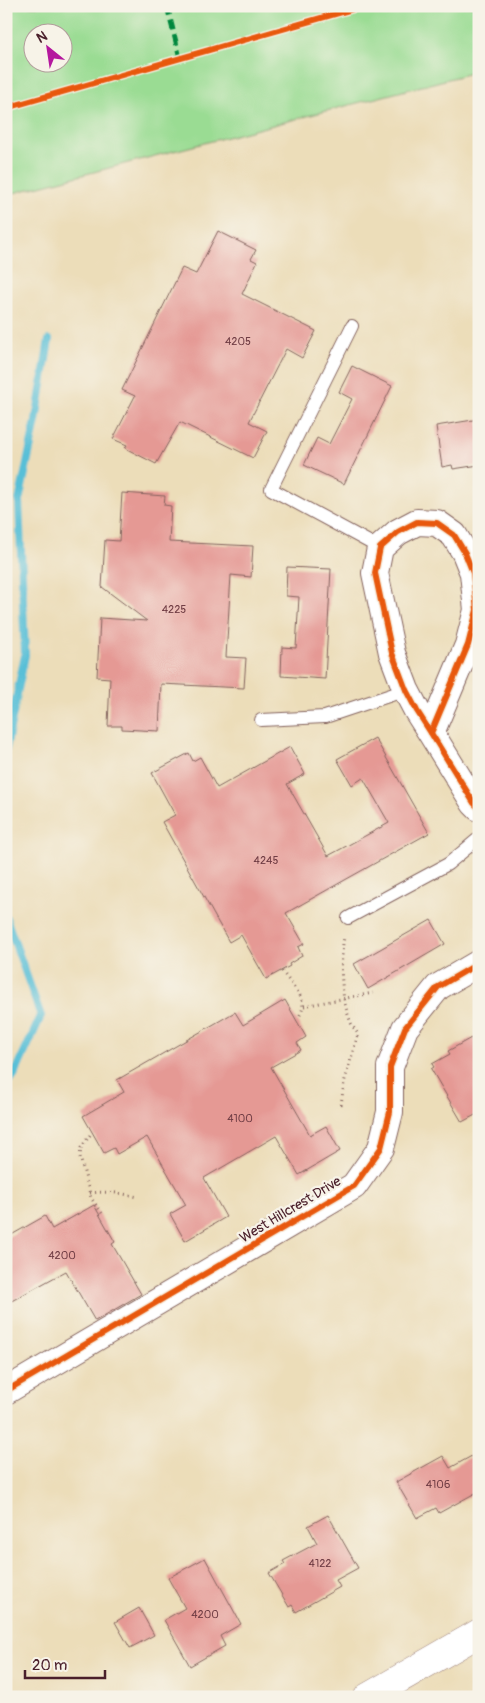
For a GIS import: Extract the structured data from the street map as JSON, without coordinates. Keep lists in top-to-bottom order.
{
  "streets": {
    "street": ["West Hillcrest Drive"]
  },
  "house_numbers": [
    "4205",
    "4225",
    "4245",
    "4100",
    "4200",
    "4106",
    "4122",
    "4200"
  ],
  "scale_bar": "20 m",
  "north": "top left"
}
